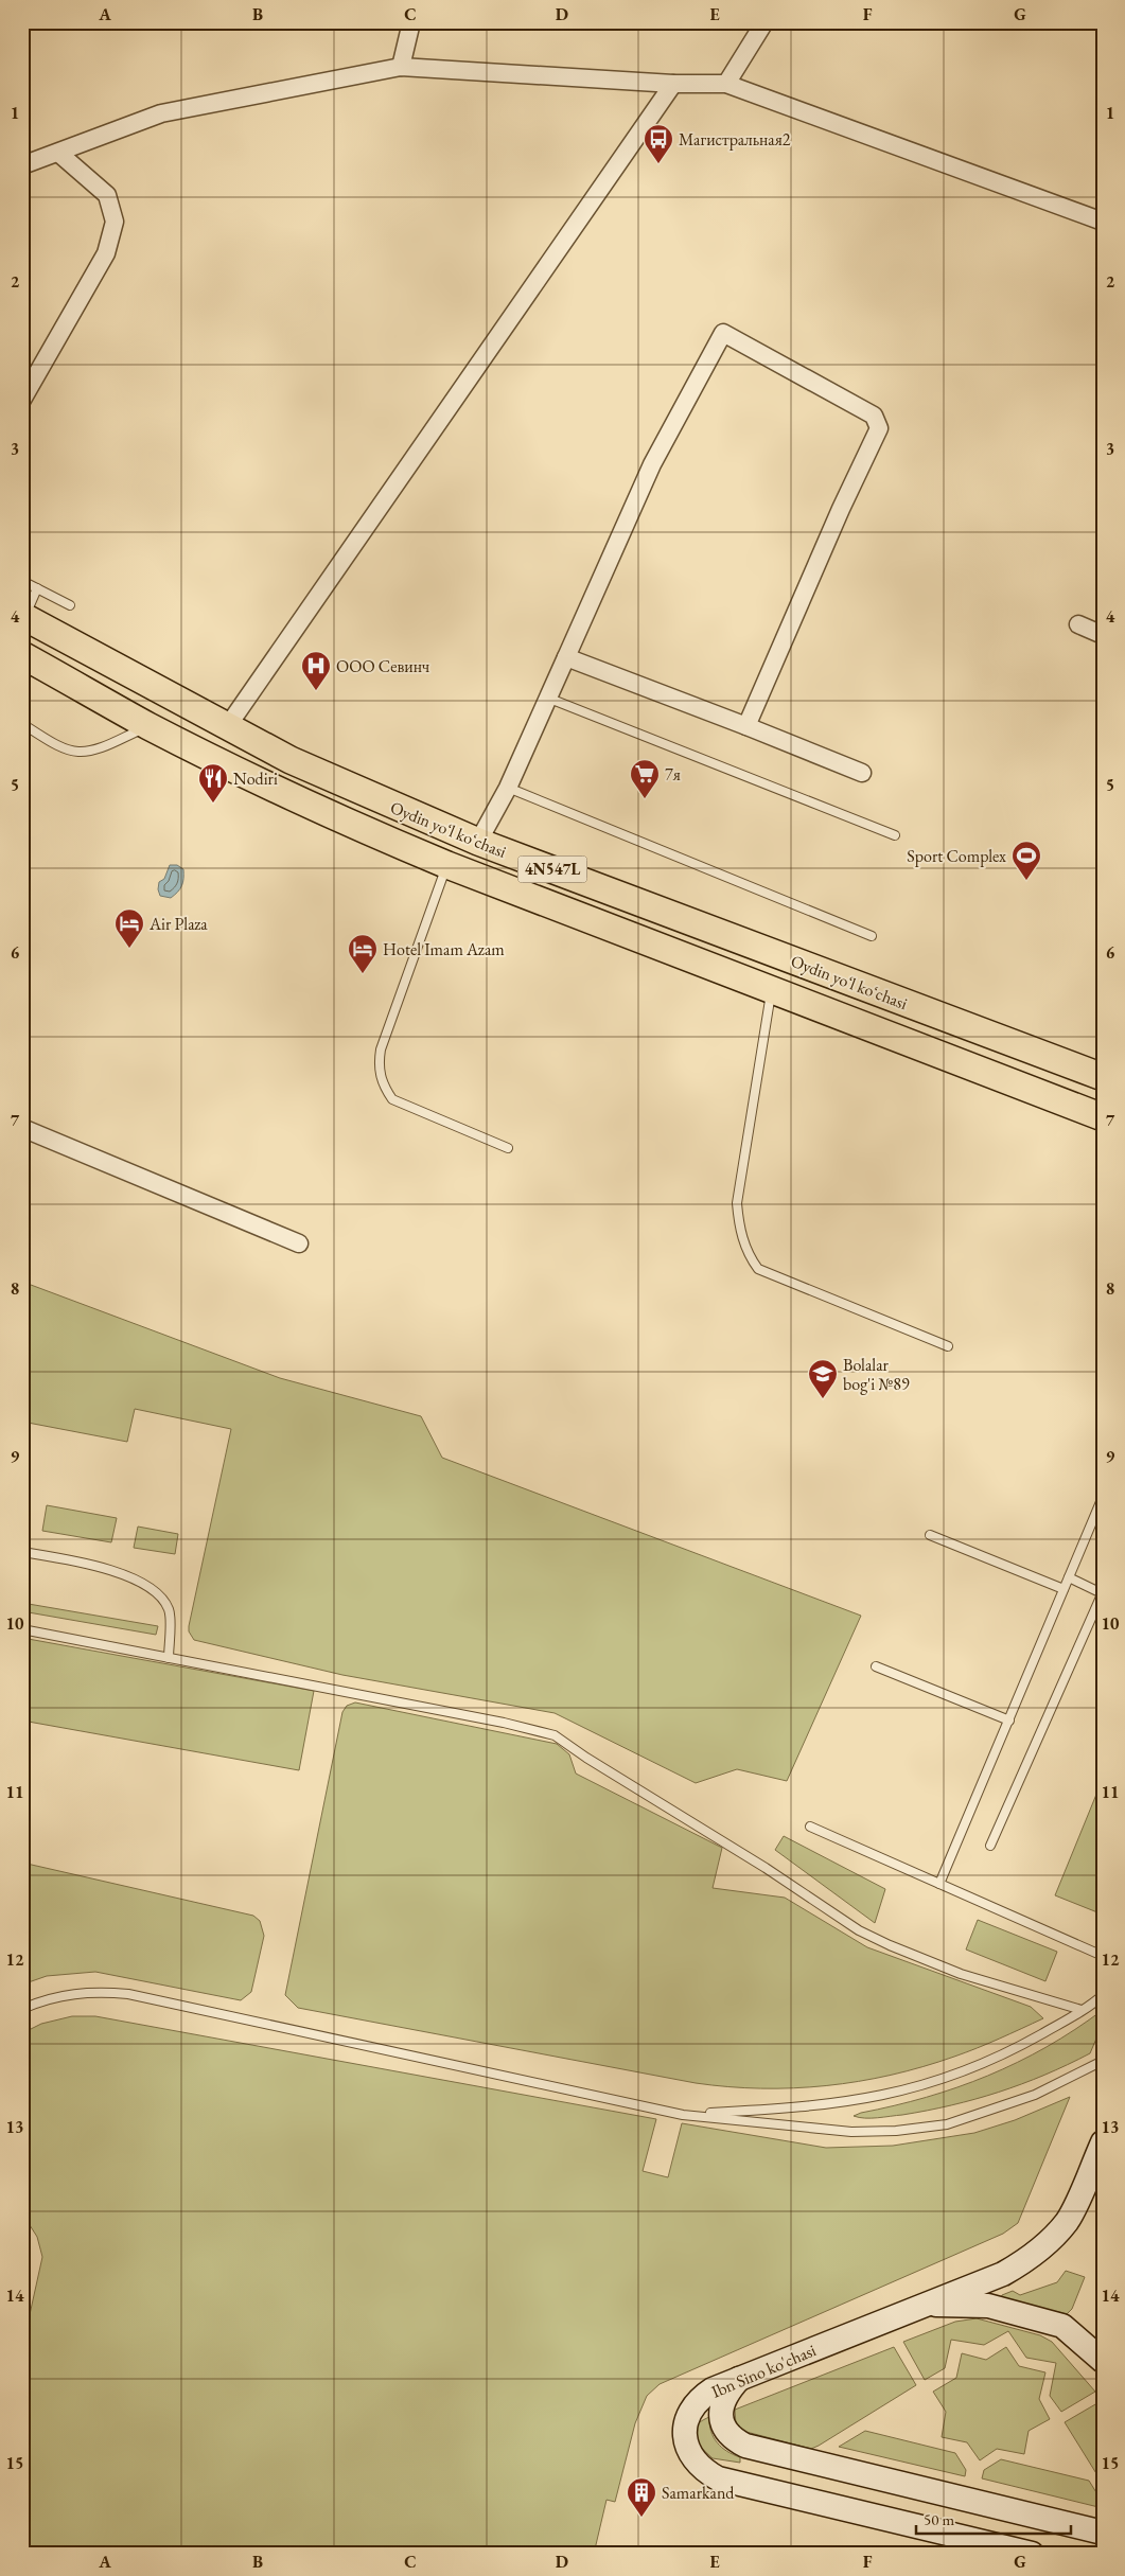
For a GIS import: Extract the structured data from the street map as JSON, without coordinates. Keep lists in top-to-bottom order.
{
  "streets": {
    "main road": ["Oydin yoʻl koʻchasi", "4N547L", "Ibn Sino ko'chasi"]
  },
  "places": {
    "bus stop": ["Магистральная2"],
    "hospital": ["ООО Севинч"],
    "supermarket": ["7я"],
    "restaurant": ["Nodiri"],
    "sports": ["Sport Complex"],
    "hotel": ["Air Plaza", "Hotel Imam Azam"],
    "school or university": ["Bolalar bog'i №89"],
    "building": ["Samarkand"]
  },
  "scale_bar": "50 m",
  "grid": {
    "columns": [
      "A",
      "B",
      "C",
      "D",
      "E",
      "F",
      "G"
    ],
    "rows": [
      "1",
      "2",
      "3",
      "4",
      "5",
      "6",
      "7",
      "8",
      "9",
      "10",
      "11",
      "12",
      "13",
      "14",
      "15"
    ]
  }
}
